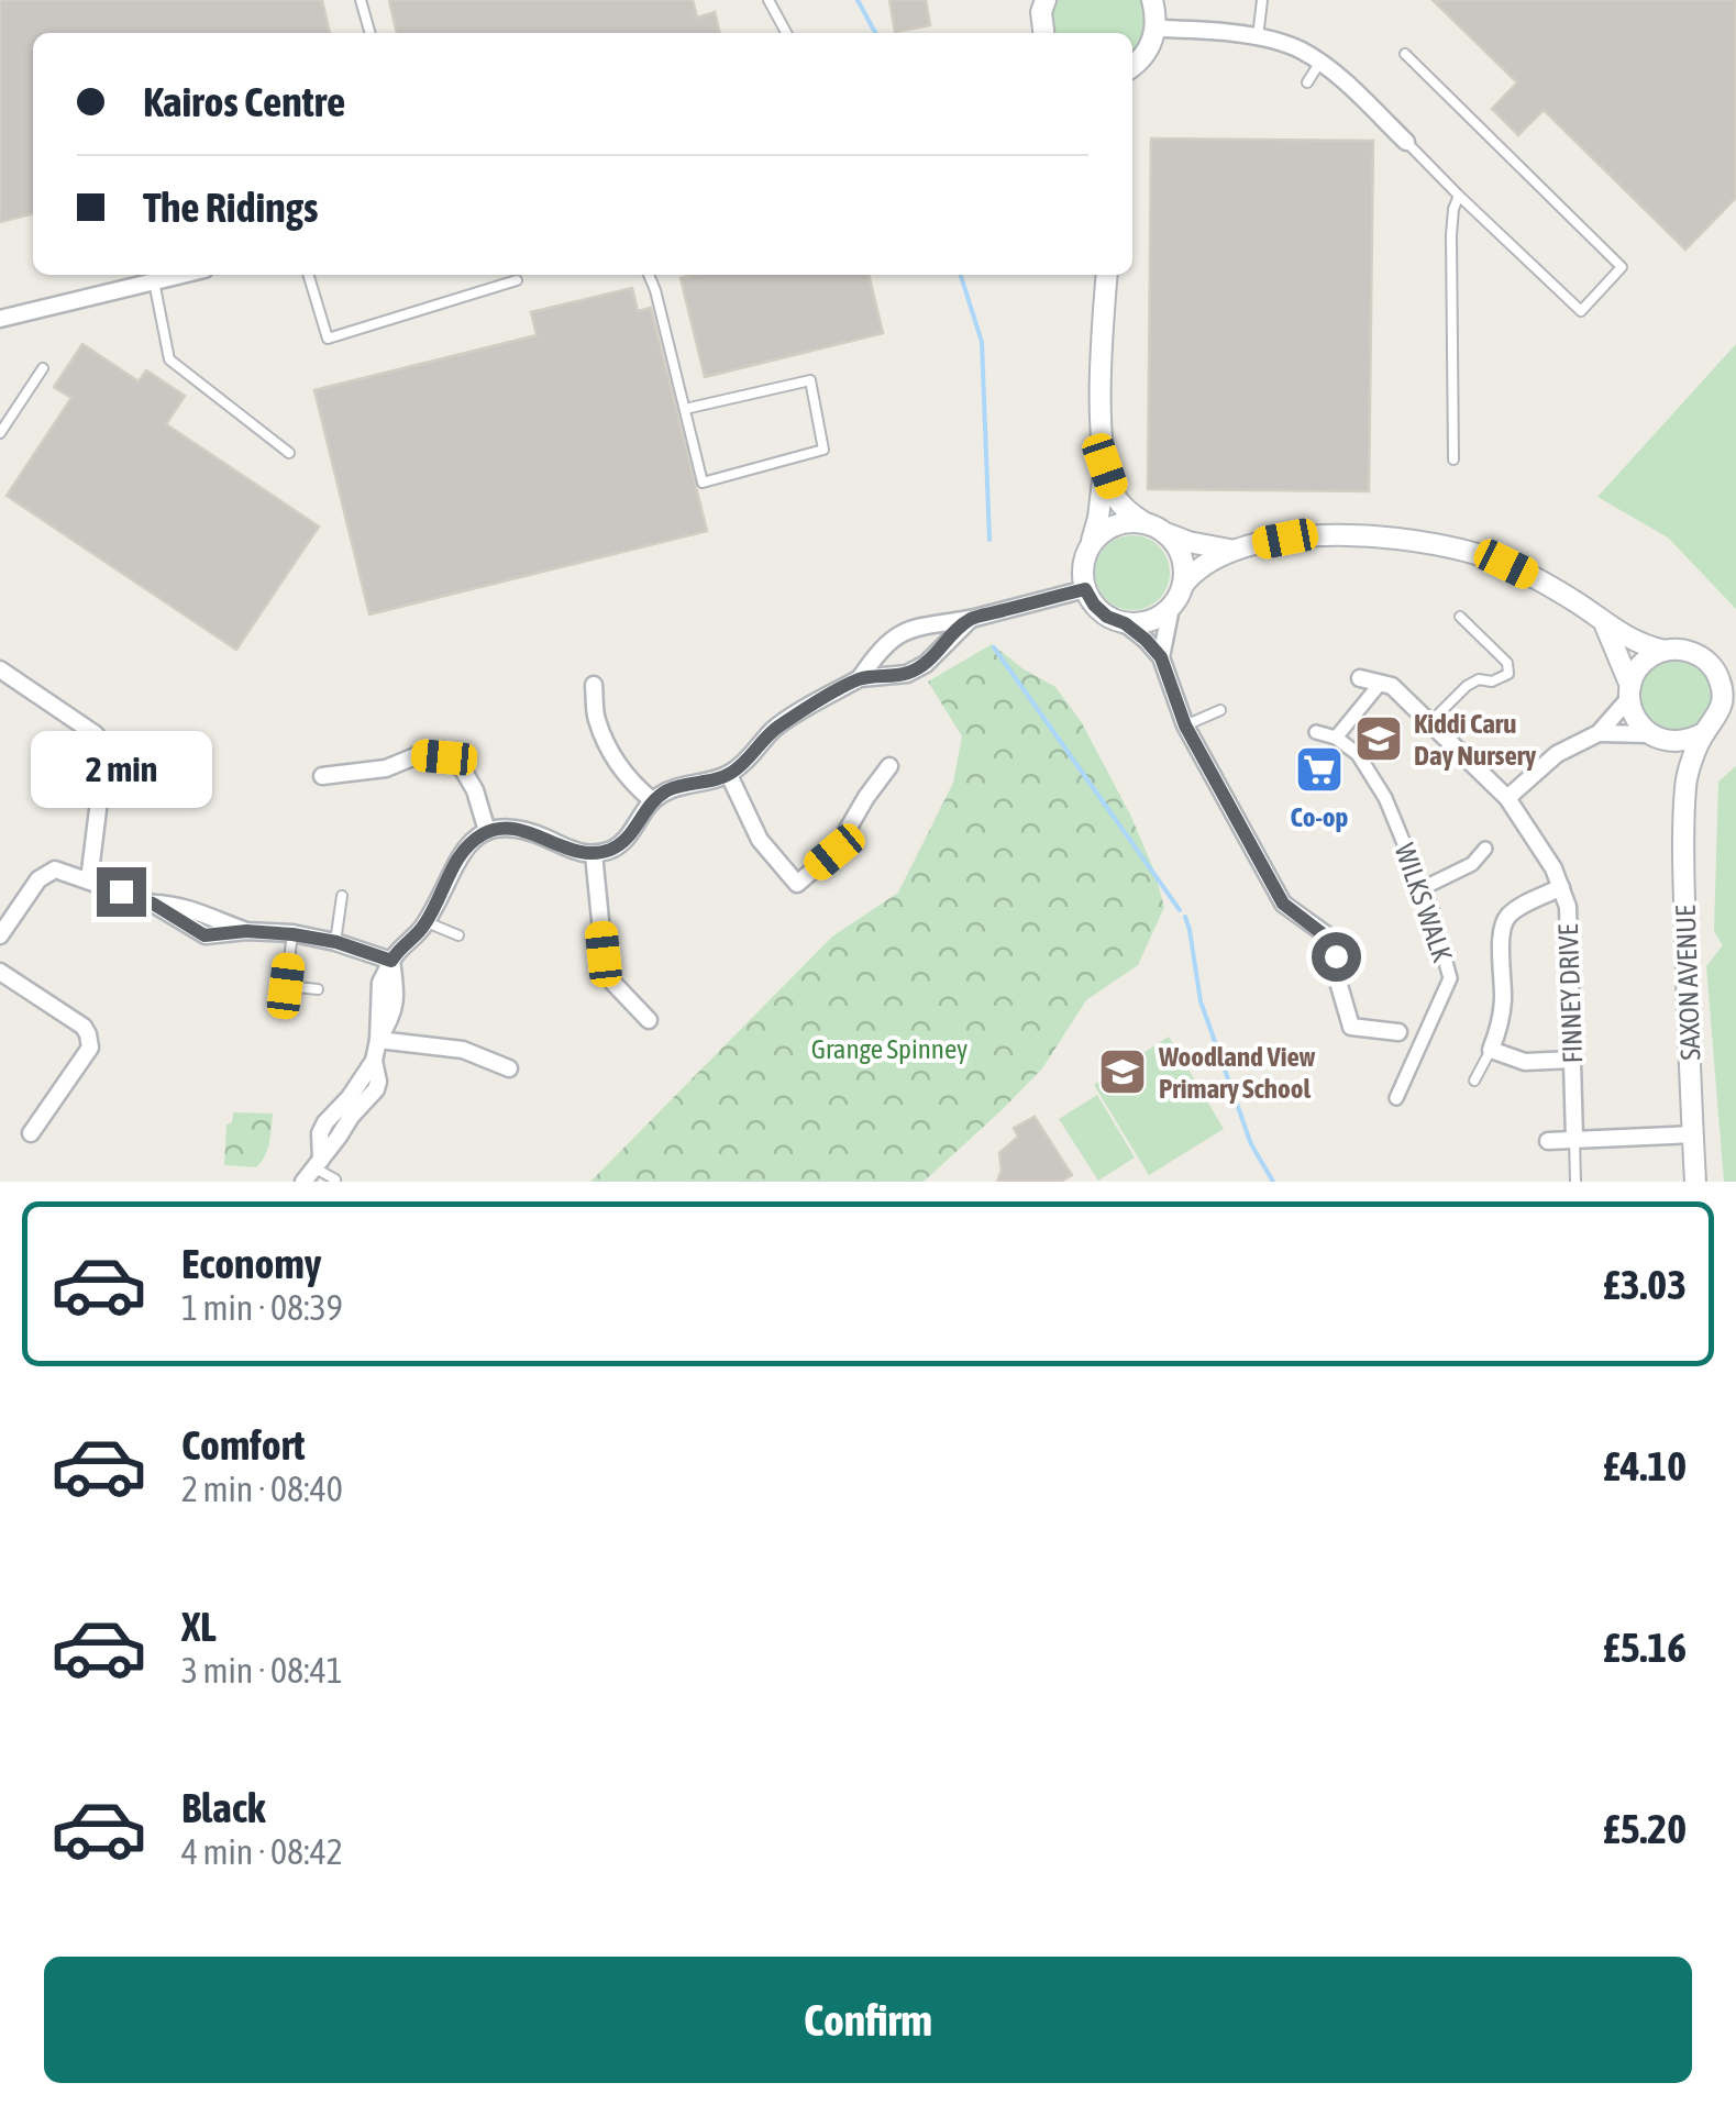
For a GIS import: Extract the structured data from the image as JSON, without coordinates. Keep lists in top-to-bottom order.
{
  "streets": {
    "street": ["WILKS WALK", "SAXON AVENUE", "FINNEY DRIVE"]
  },
  "parks": ["Grange Spinney"],
  "places": {
    "school or university": ["Kiddi Caru Day Nursery", "Woodland View Primary School"],
    "supermarket": ["Co-op"]
  },
  "page": {
    "banner": ["Kairos Centre", "The Ridings"],
    "bubble": "2 min",
    "list": [
      {
        "name": "Economy",
        "note": "1 min · 08:39",
        "value": "£3.03"
      },
      {
        "name": "Comfort",
        "note": "2 min · 08:40",
        "value": "£4.10"
      },
      {
        "name": "XL",
        "note": "3 min · 08:41",
        "value": "£5.16"
      },
      {
        "name": "Black",
        "note": "4 min · 08:42",
        "value": "£5.20"
      }
    ],
    "buttons": "Confirm"
  }
}
